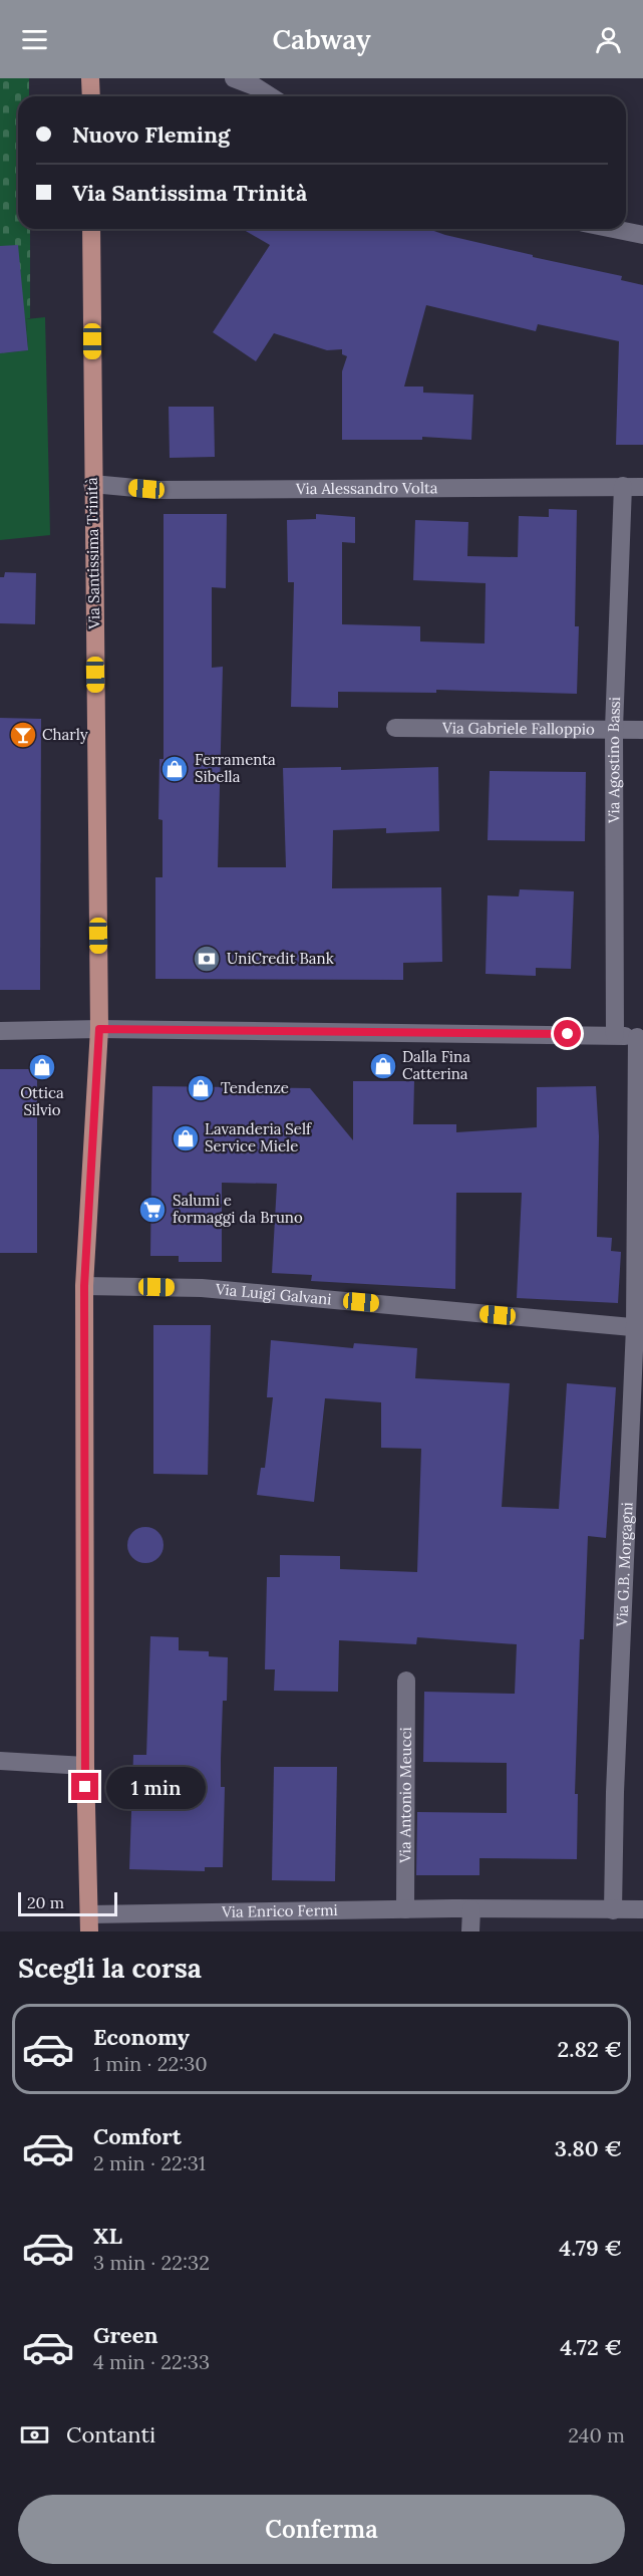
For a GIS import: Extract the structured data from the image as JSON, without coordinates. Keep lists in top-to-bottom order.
{
  "streets": {
    "main road": ["Via Santissima Trinità"],
    "street": [
      "Via Alessandro Volta",
      "Via Gabriele Falloppio",
      "Via Agostino Bassi",
      "Via Luigi Galvani",
      "Via G.B. Morgagni",
      "Via Antonio Meucci",
      "Via Enrico Fermi"
    ]
  },
  "crossings": [
    ["Via Alessandro Volta", "Via Santissima Trinità"],
    ["Via Alessandro Volta", "Via Agostino Bassi"],
    ["Via Santissima Trinità", "Via Luigi Galvani"],
    ["Via Santissima Trinità", "Via Enrico Fermi"],
    ["Via Gabriele Falloppio", "Via Agostino Bassi"],
    ["Via Luigi Galvani", "Via G.B. Morgagni"],
    ["Via G.B. Morgagni", "Via Enrico Fermi"],
    ["Via Antonio Meucci", "Via Enrico Fermi"]
  ],
  "places": {
    "bar": ["Charly"],
    "shop": [
      "Ferramenta Sibella",
      "Dalla Fina Catterina",
      "Ottica Silvio",
      "Tendenze",
      "Lavanderia Self Service Miele"
    ],
    "bank": ["UniCredit Bank"],
    "supermarket": ["Salumi e formaggi da Bruno"]
  },
  "scale_bar": "20 m",
  "page": {
    "header": "Cabway",
    "banner": ["Nuovo Fleming", "Via Santissima Trinità"],
    "bubble": "1 min",
    "scale": "20 m",
    "heading": "Scegli la corsa",
    "list": [
      {
        "name": "Economy",
        "note": "1 min · 22:30",
        "value": "2.82 €"
      },
      {
        "name": "Comfort",
        "note": "2 min · 22:31",
        "value": "3.80 €"
      },
      {
        "name": "XL",
        "note": "3 min · 22:32",
        "value": "4.79 €"
      },
      {
        "name": "Green",
        "note": "4 min · 22:33",
        "value": "4.72 €"
      }
    ],
    "pay": ["Contanti", "240 m"],
    "buttons": "Conferma"
  }
}
